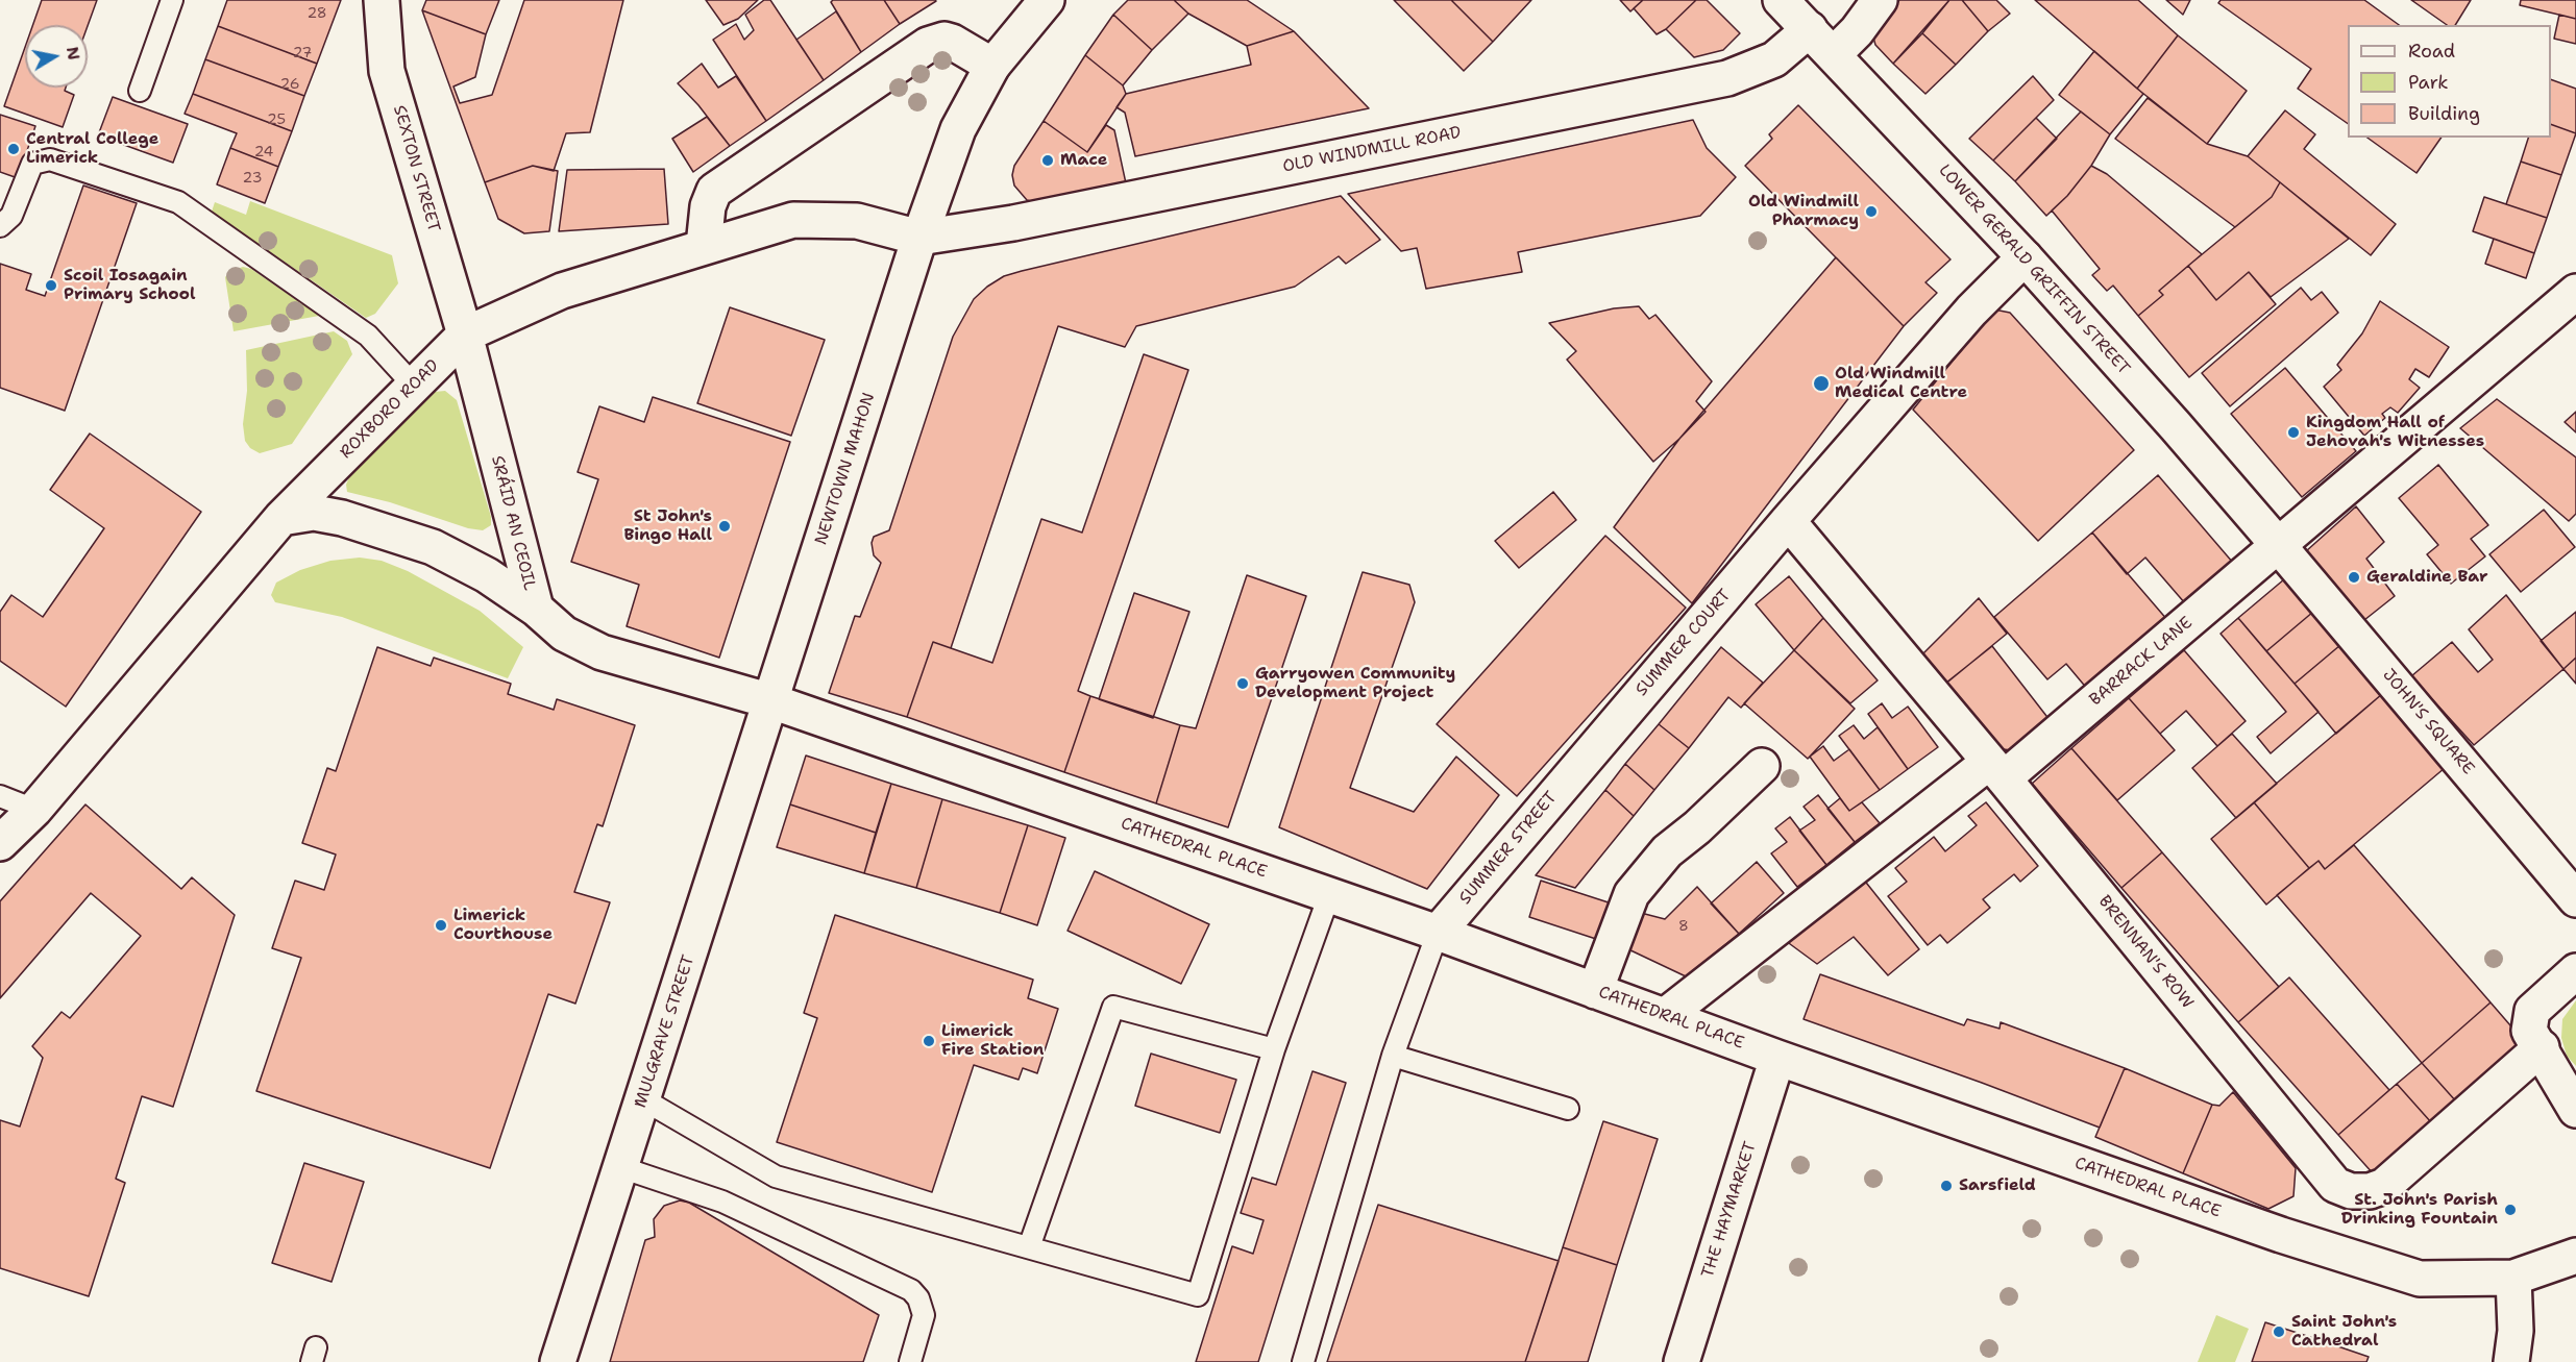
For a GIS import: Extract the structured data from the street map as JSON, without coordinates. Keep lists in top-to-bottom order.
{
  "streets": {
    "street": [
      "OLD WINDMILL ROAD",
      "SEXTON STREET",
      "LOWER GERALD GRIFFIN STREET",
      "ROXBORO ROAD",
      "NEWTOWN MAHON",
      "SRÁID AN CEOIL",
      "SUMMER COURT",
      "BARRACK LANE",
      "JOHN'S SQUARE",
      "CATHEDRAL PLACE",
      "SUMMER STREET",
      "BRENNAN'S ROW",
      "MULGRAVE STREET",
      "THE HAYMARKET"
    ]
  },
  "crossings": [
    ["OLD WINDMILL ROAD", "LOWER GERALD GRIFFIN STREET"],
    ["OLD WINDMILL ROAD", "ROXBORO ROAD"],
    ["OLD WINDMILL ROAD", "NEWTOWN MAHON"],
    ["SEXTON STREET", "ROXBORO ROAD"],
    ["SEXTON STREET", "SRÁID AN CEOIL"],
    ["LOWER GERALD GRIFFIN STREET", "BARRACK LANE"],
    ["LOWER GERALD GRIFFIN STREET", "JOHN'S SQUARE"],
    ["ROXBORO ROAD", "NEWTOWN MAHON"],
    ["ROXBORO ROAD", "SRÁID AN CEOIL"],
    ["NEWTOWN MAHON", "SRÁID AN CEOIL"],
    ["NEWTOWN MAHON", "CATHEDRAL PLACE"],
    ["NEWTOWN MAHON", "MULGRAVE STREET"],
    ["SRÁID AN CEOIL", "CATHEDRAL PLACE"],
    ["SRÁID AN CEOIL", "MULGRAVE STREET"],
    ["SUMMER COURT", "SUMMER STREET"],
    ["SUMMER COURT", "BRENNAN'S ROW"],
    ["BARRACK LANE", "JOHN'S SQUARE"],
    ["BARRACK LANE", "CATHEDRAL PLACE"],
    ["BARRACK LANE", "BRENNAN'S ROW"],
    ["CATHEDRAL PLACE", "SUMMER STREET"],
    ["CATHEDRAL PLACE", "MULGRAVE STREET"],
    ["CATHEDRAL PLACE", "THE HAYMARKET"]
  ],
  "places": [
    "Central College Limerick",
    "Mace",
    "Old Windmill Pharmacy",
    "Scoil Iosagain Primary School",
    "Old Windmill Medical Centre",
    "Kingdom Hall of Jehovah's Witnesses",
    "St John's Bingo Hall",
    "Geraldine Bar",
    "Garryowen Community Development Project",
    "Limerick Courthouse",
    "Limerick Fire Station",
    "Sarsfield",
    "St. John's Parish Drinking Fountain",
    "Saint John's Cathedral"
  ],
  "house_numbers": [
    "28",
    "27",
    "26",
    "25",
    "24",
    "23",
    "8"
  ],
  "legend": ["Road", "Park", "Building"],
  "north": "right"
}
